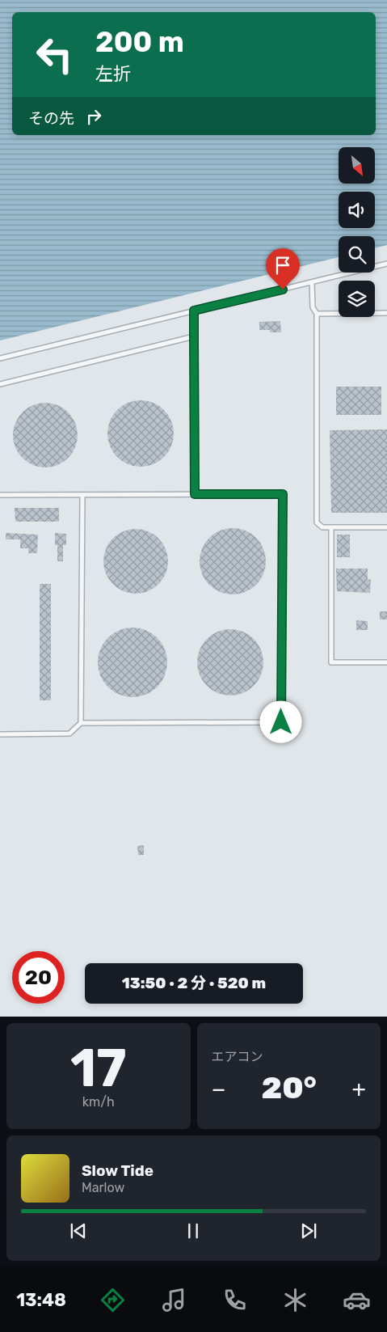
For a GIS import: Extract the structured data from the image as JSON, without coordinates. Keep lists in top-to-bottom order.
{
  "north": "bottom right",
  "page": {
    "turn": ["200 m", "左折"],
    "then": "その先",
    "limit": "20",
    "trip": "13:50 · 2 分 · 520 m",
    "tile": [
      ["17", "km/h"],
      "エアコン"
    ],
    "heat": ["−", "20°", "+"],
    "song": ["Slow Tide", "Marlow"],
    "tabs": "13:48"
  }
}
